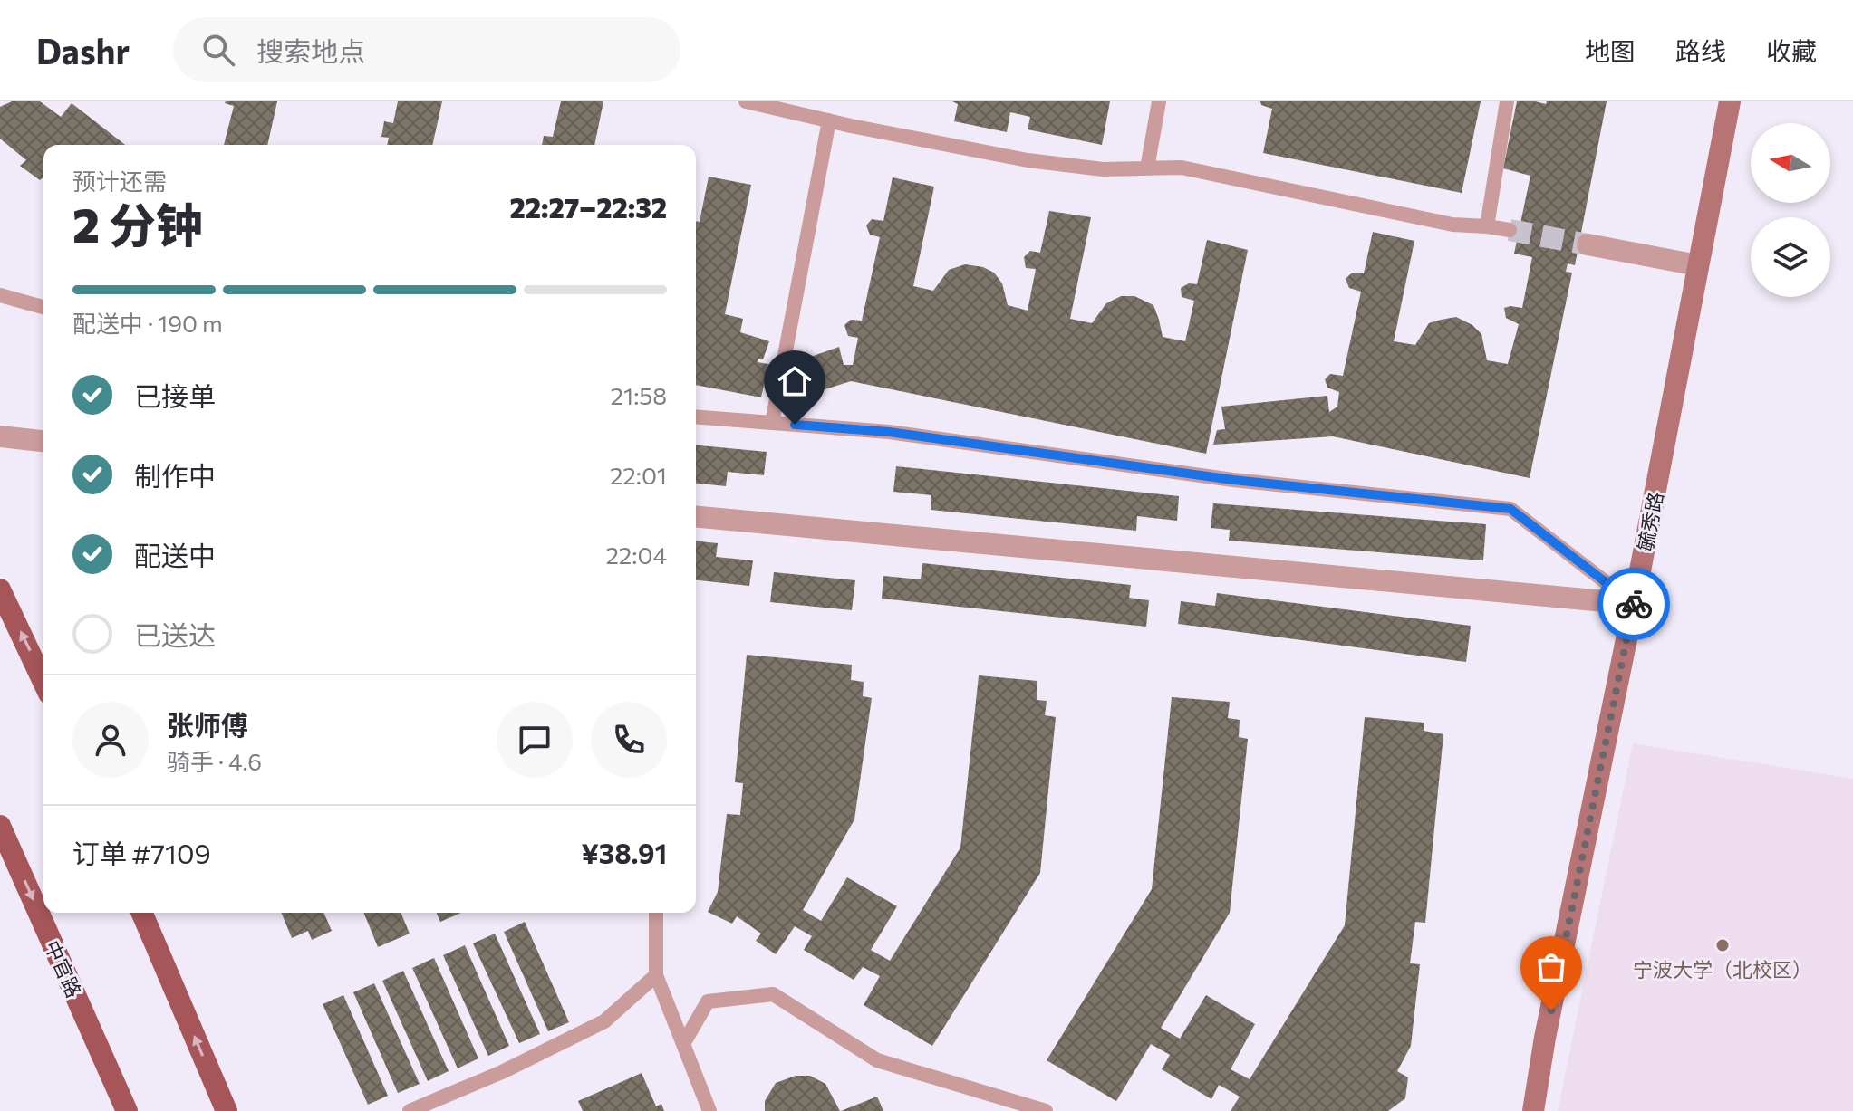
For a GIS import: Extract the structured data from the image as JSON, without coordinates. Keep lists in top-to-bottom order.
{
  "streets": {
    "main road": ["中官路"],
    "street": ["毓秀路"]
  },
  "places": ["宁波大学（北校区）"],
  "north": "left",
  "page": {
    "header": "Dashr",
    "search": "搜索地点",
    "nav": ["地图", "路线", "收藏"],
    "heading": ["2 分钟", "预计还需", "22:27–22:32"],
    "panel": [
      "张师傅",
      "骑手 · 4.6",
      "订单 #7109",
      "¥38.91"
    ],
    "bar": "配送中 · 190 m",
    "list": [
      ["已接单", "21:58"],
      ["制作中", "22:01"],
      ["配送中", "22:04"],
      "已送达"
    ]
  }
}
